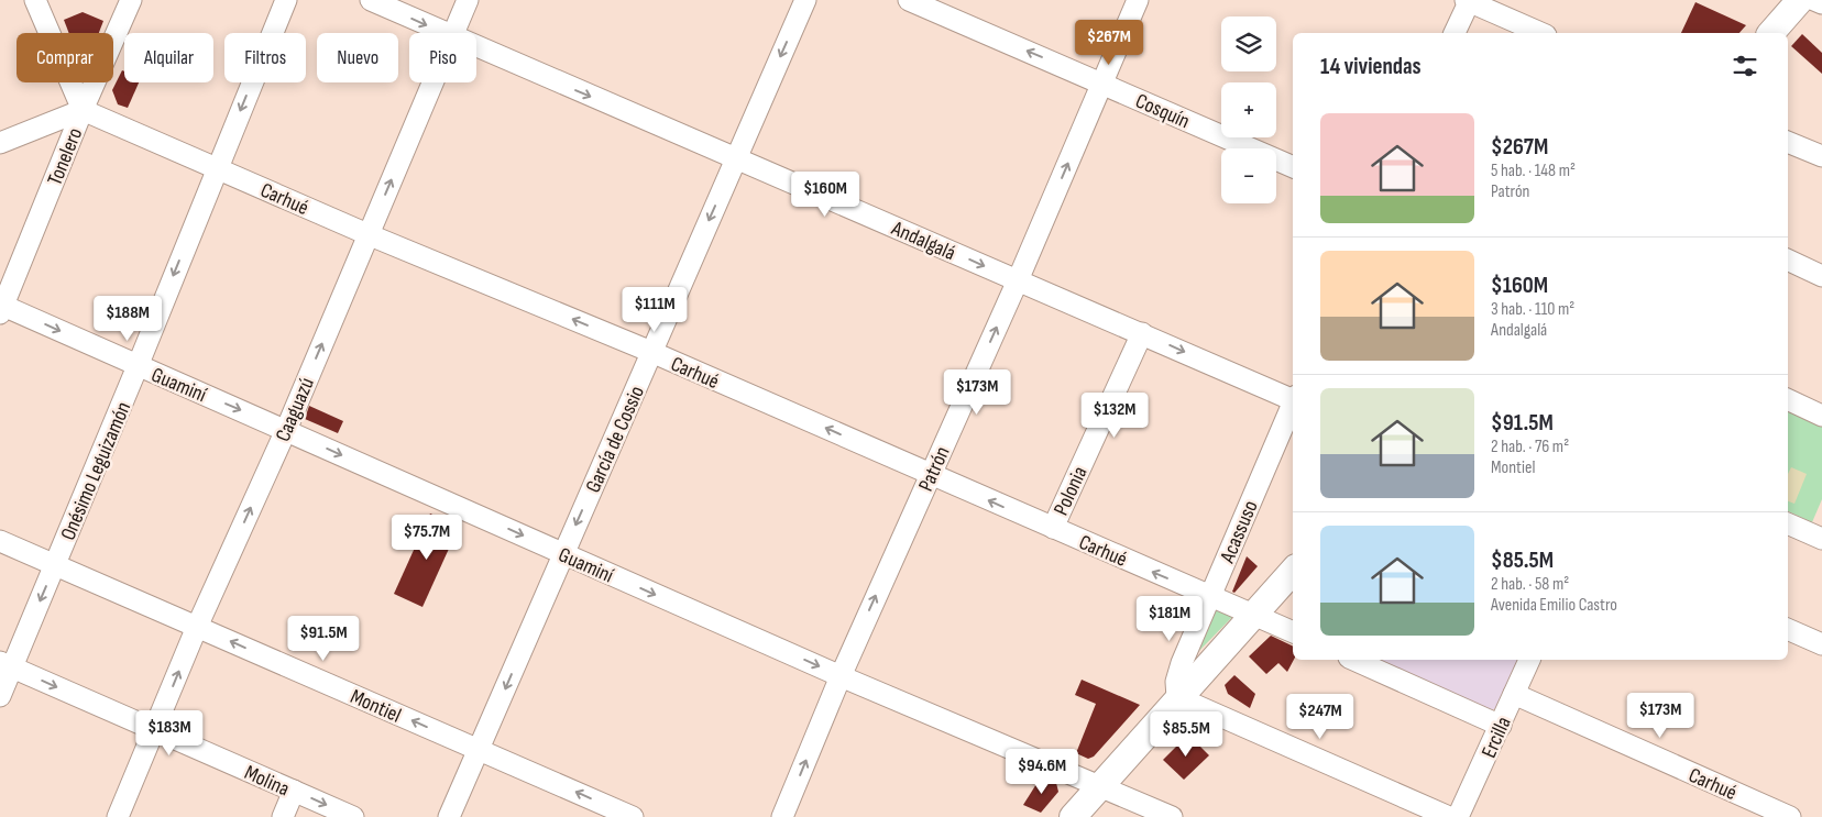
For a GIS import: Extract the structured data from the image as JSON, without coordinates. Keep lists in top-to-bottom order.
{
  "streets": {
    "street": [
      "Cosquín",
      "Tonelero",
      "Carhué",
      "Andalgalá",
      "Guaminí",
      "Caaguazú",
      "García de Cossio",
      "Patrón",
      "Onésimo Leguizamón",
      "Polonia",
      "Acassuso",
      "Montiel",
      "Ercilla",
      "Molina"
    ]
  },
  "crossings": [
    ["Cosquín", "Patrón"],
    ["Tonelero", "Carhué"],
    ["Tonelero", "Guaminí"],
    ["Carhué", "Caaguazú"],
    ["Carhué", "García de Cossio"],
    ["Carhué", "Patrón"],
    ["Carhué", "Onésimo Leguizamón"],
    ["Carhué", "Polonia"],
    ["Carhué", "Acassuso"],
    ["Carhué", "Ercilla"],
    ["Andalgalá", "García de Cossio"],
    ["Andalgalá", "Patrón"],
    ["Andalgalá", "Polonia"],
    ["Guaminí", "Caaguazú"],
    ["Guaminí", "García de Cossio"],
    ["Guaminí", "Patrón"],
    ["Guaminí", "Onésimo Leguizamón"],
    ["Caaguazú", "Montiel"],
    ["Caaguazú", "Molina"],
    ["García de Cossio", "Montiel"],
    ["Onésimo Leguizamón", "Montiel"],
    ["Onésimo Leguizamón", "Molina"]
  ],
  "one_way": [
    "Cosquín",
    "Carhué",
    "Andalgalá",
    "Guaminí",
    "Caaguazú",
    "García de Cossio",
    "Patrón",
    "Onésimo Leguizamón",
    "Montiel",
    "Molina"
  ],
  "page": {
    "map_buttons": ["+", "−"],
    "price": [
      "$267M",
      "$160M",
      "$111M",
      "$188M",
      "$173M",
      "$132M",
      "$75.7M",
      "$181M",
      "$91.5M",
      "$173M",
      "$247M",
      "$183M",
      "$85.5M",
      "$94.6M"
    ],
    "chip": [
      "Comprar",
      "Alquilar",
      "Filtros",
      "Nuevo",
      "Piso"
    ],
    "heading": "14 viviendas",
    "list": [
      {
        "name": "$267M",
        "note": "5 hab. · 148 m² · Patrón"
      },
      {
        "name": "$160M",
        "note": "3 hab. · 110 m² · Andalgalá"
      },
      {
        "name": "$91.5M",
        "note": "2 hab. · 76 m² · Montiel"
      },
      {
        "name": "$85.5M",
        "note": "2 hab. · 58 m² · Avenida Emilio Castro"
      }
    ]
  }
}
